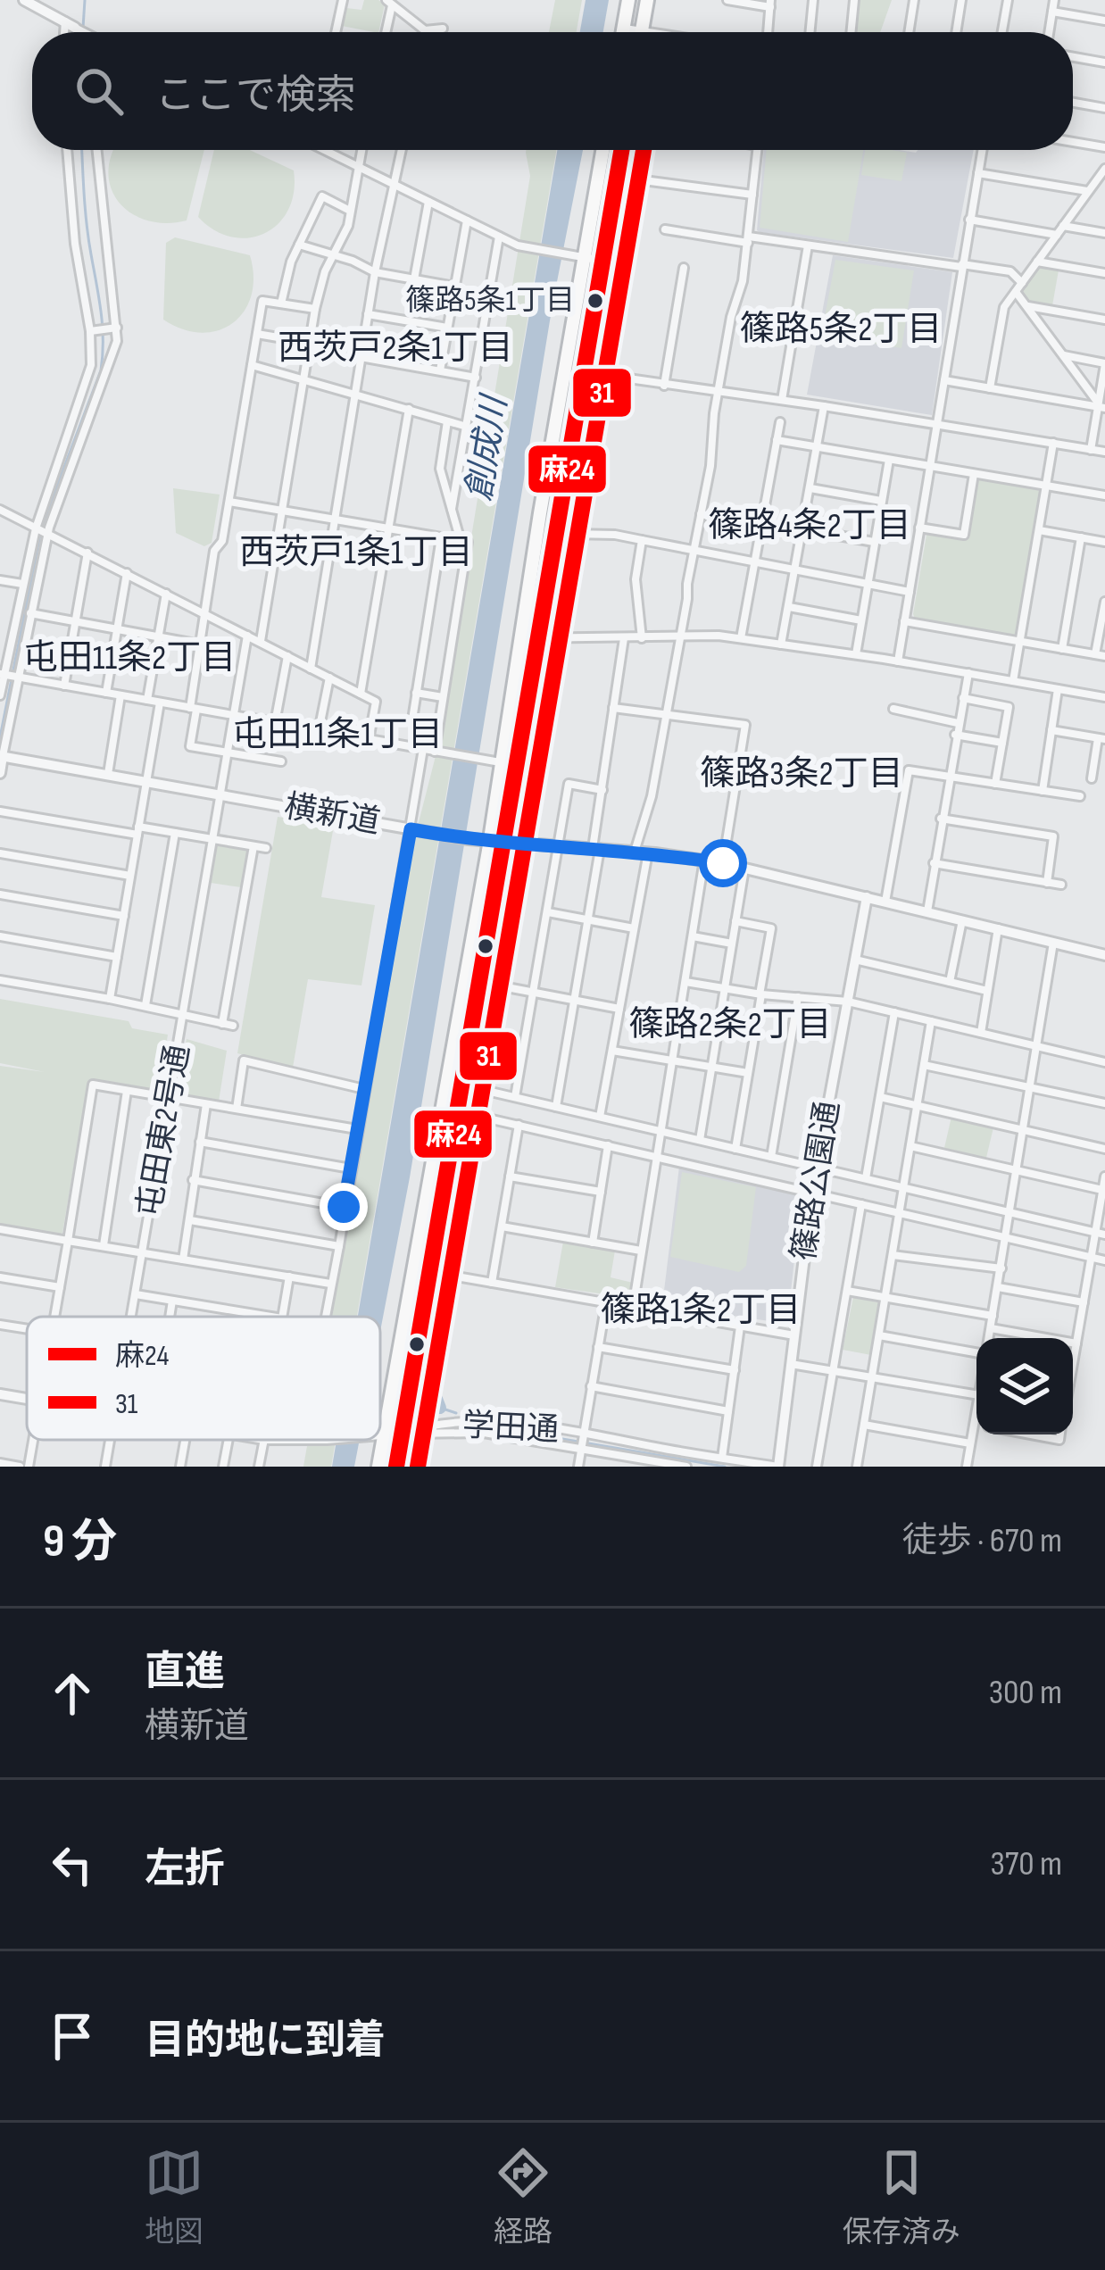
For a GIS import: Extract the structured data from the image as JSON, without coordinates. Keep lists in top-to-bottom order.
{
  "streets": {
    "street": [
      "横新道",
      "屯田東2号通",
      "篠路公園通",
      "学田通"
    ]
  },
  "crossings": [
    ["横新道", "屯田東2号通"],
    ["横新道", "篠路公園通"],
    ["篠路公園通", "学田通"]
  ],
  "districts": [
    "篠路5条2丁目",
    "西茨戸2条1丁目",
    "篠路4条2丁目",
    "西茨戸1条1丁目",
    "屯田11条2丁目",
    "屯田11条1丁目",
    "篠路3条2丁目",
    "篠路2条2丁目",
    "篠路1条2丁目"
  ],
  "water": ["創成川"],
  "places": ["篠路5条1丁目"],
  "lines": ["transit line 麻24", "transit line 31"],
  "legend": ["麻24", "31"],
  "page": {
    "search": "ここで検索",
    "heading": ["9 分", "徒歩 · 670 m"],
    "list": [
      ["直進", "横新道", "300 m"],
      ["左折", "370 m"],
      "目的地に到着"
    ],
    "nav": ["地図", "経路", "保存済み"]
  }
}
